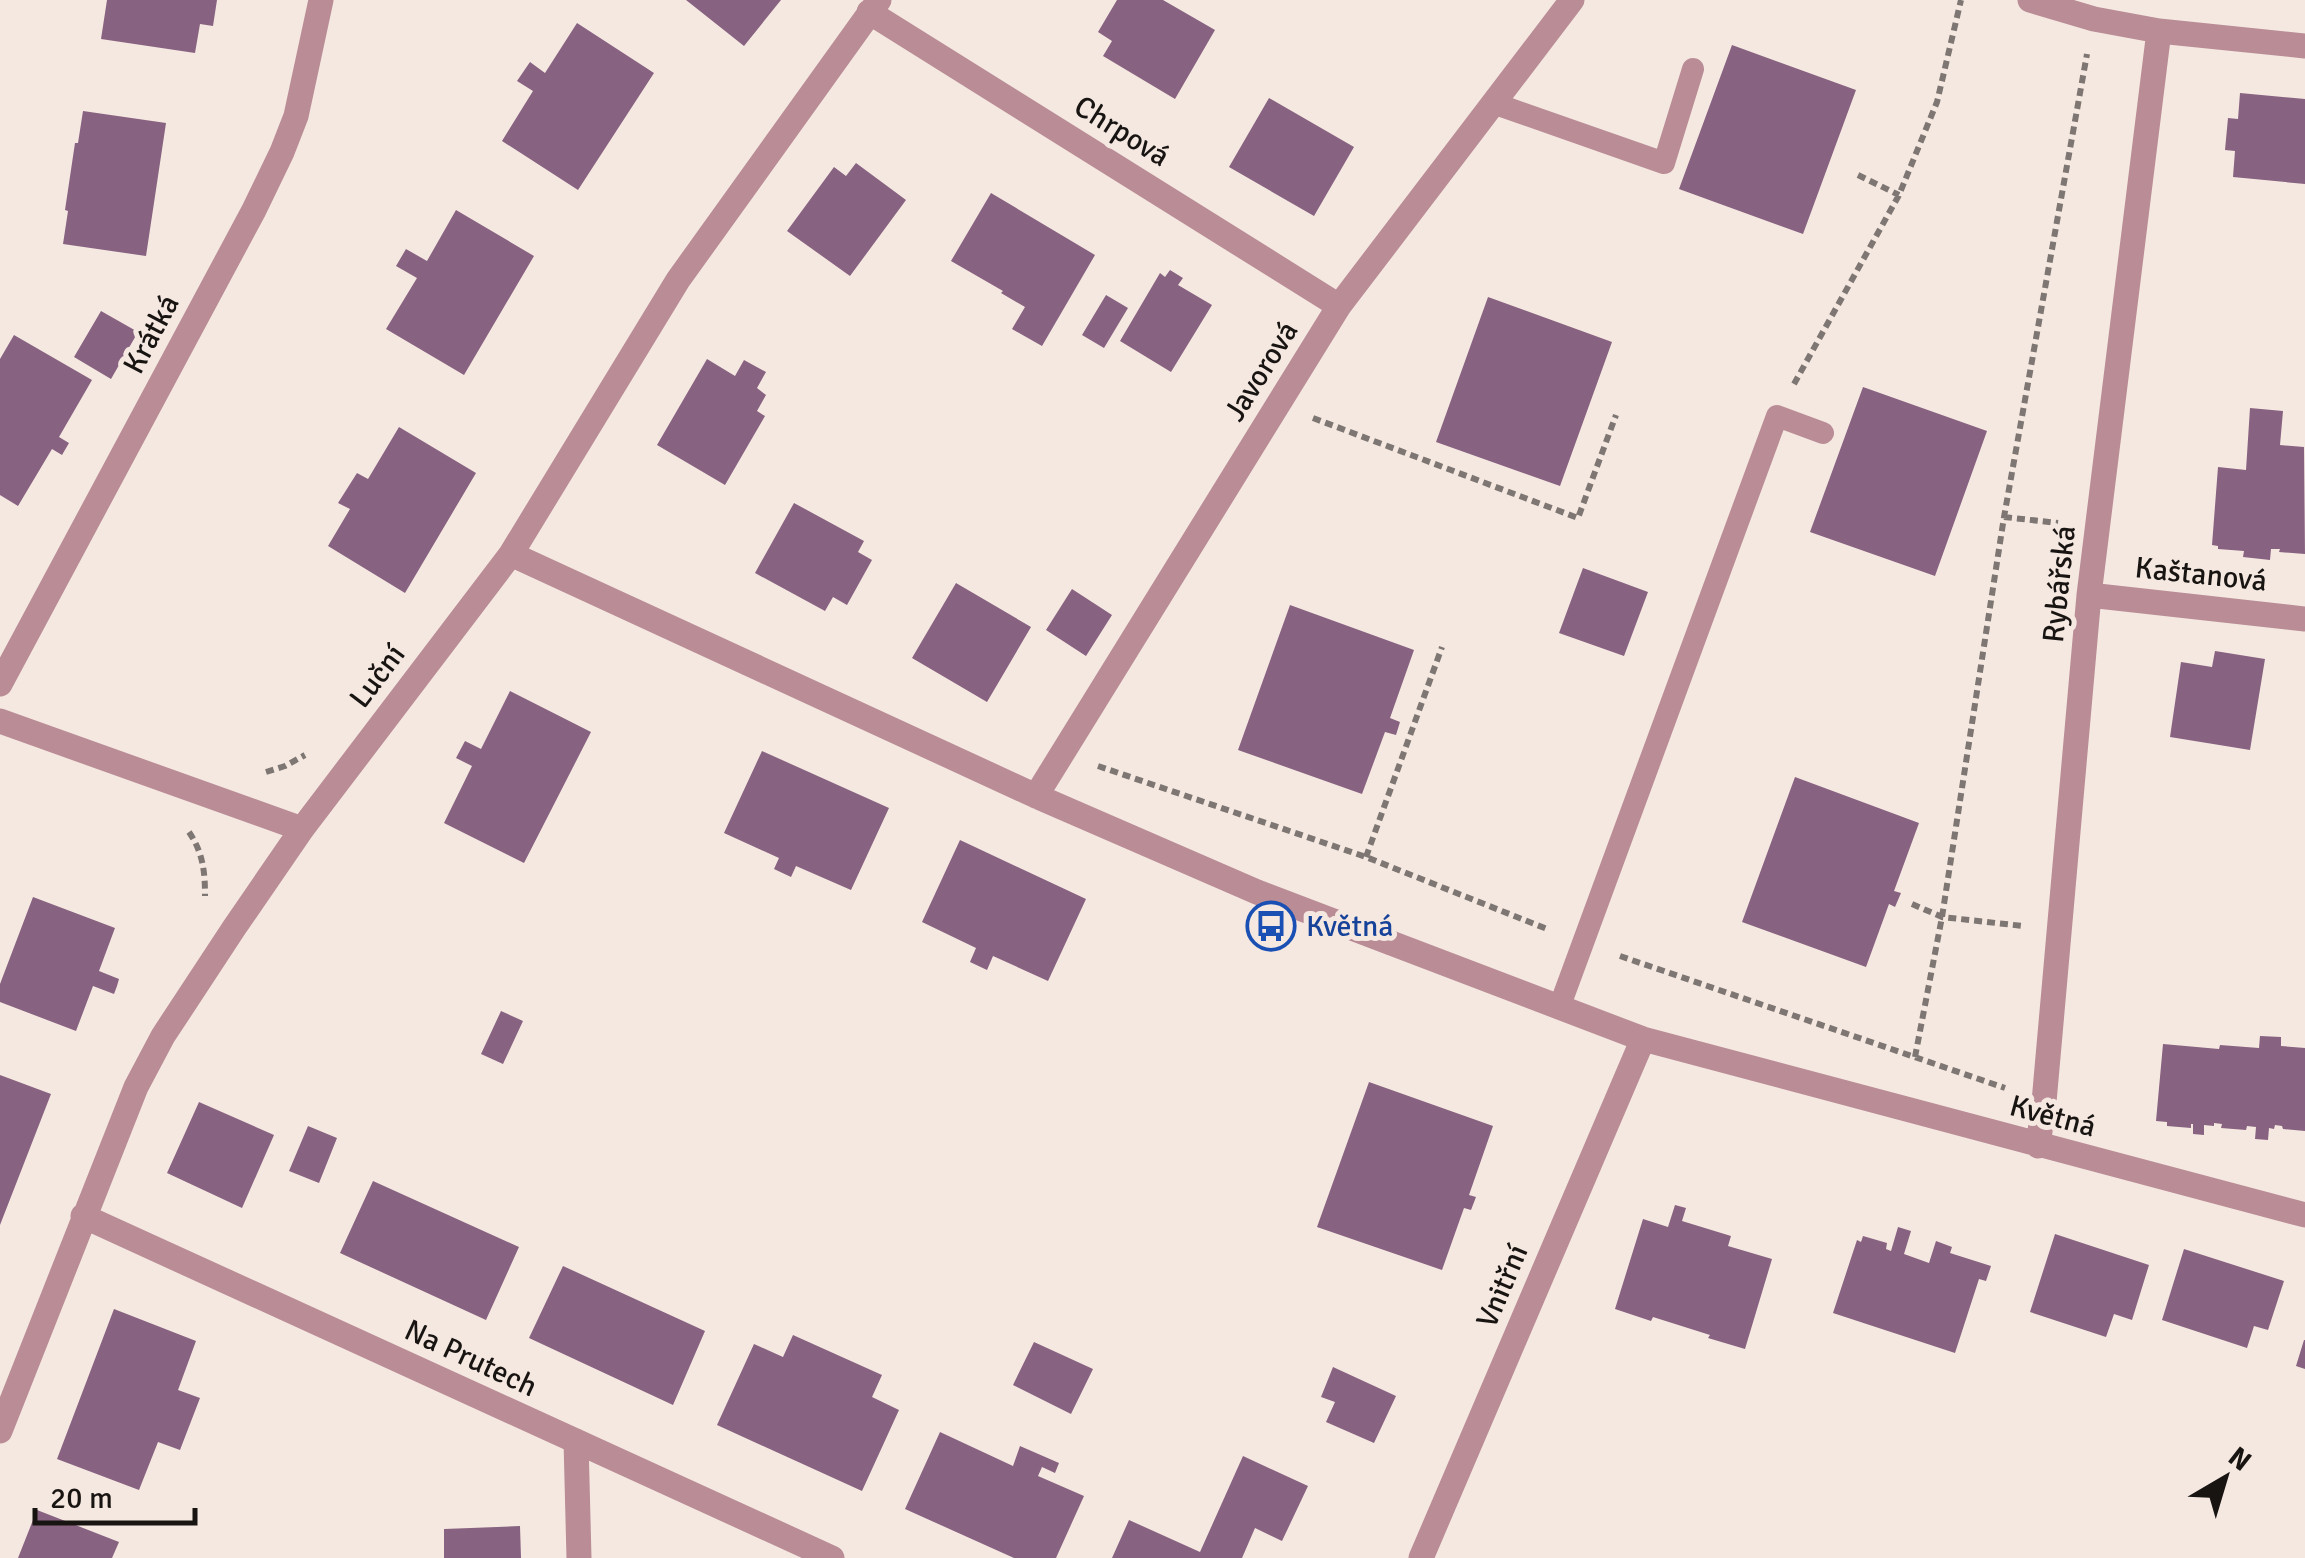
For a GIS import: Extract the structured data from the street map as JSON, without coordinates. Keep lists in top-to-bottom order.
{
  "streets": {
    "street": [
      "Chrpová",
      "Krátká",
      "Javorová",
      "Kaštanová",
      "Rybářská",
      "Luční",
      "Květná",
      "Vnitřní",
      "Na Prutech"
    ]
  },
  "crossings": [
    ["Chrpová", "Javorová"],
    ["Chrpová", "Luční"],
    ["Javorová", "Květná"],
    ["Kaštanová", "Rybářská"],
    ["Rybářská", "Květná"],
    ["Luční", "Květná"],
    ["Luční", "Na Prutech"],
    ["Květná", "Vnitřní"]
  ],
  "places": {
    "bus stop": ["Květná"]
  },
  "scale_bar": "20 m",
  "north": "top right"
}
